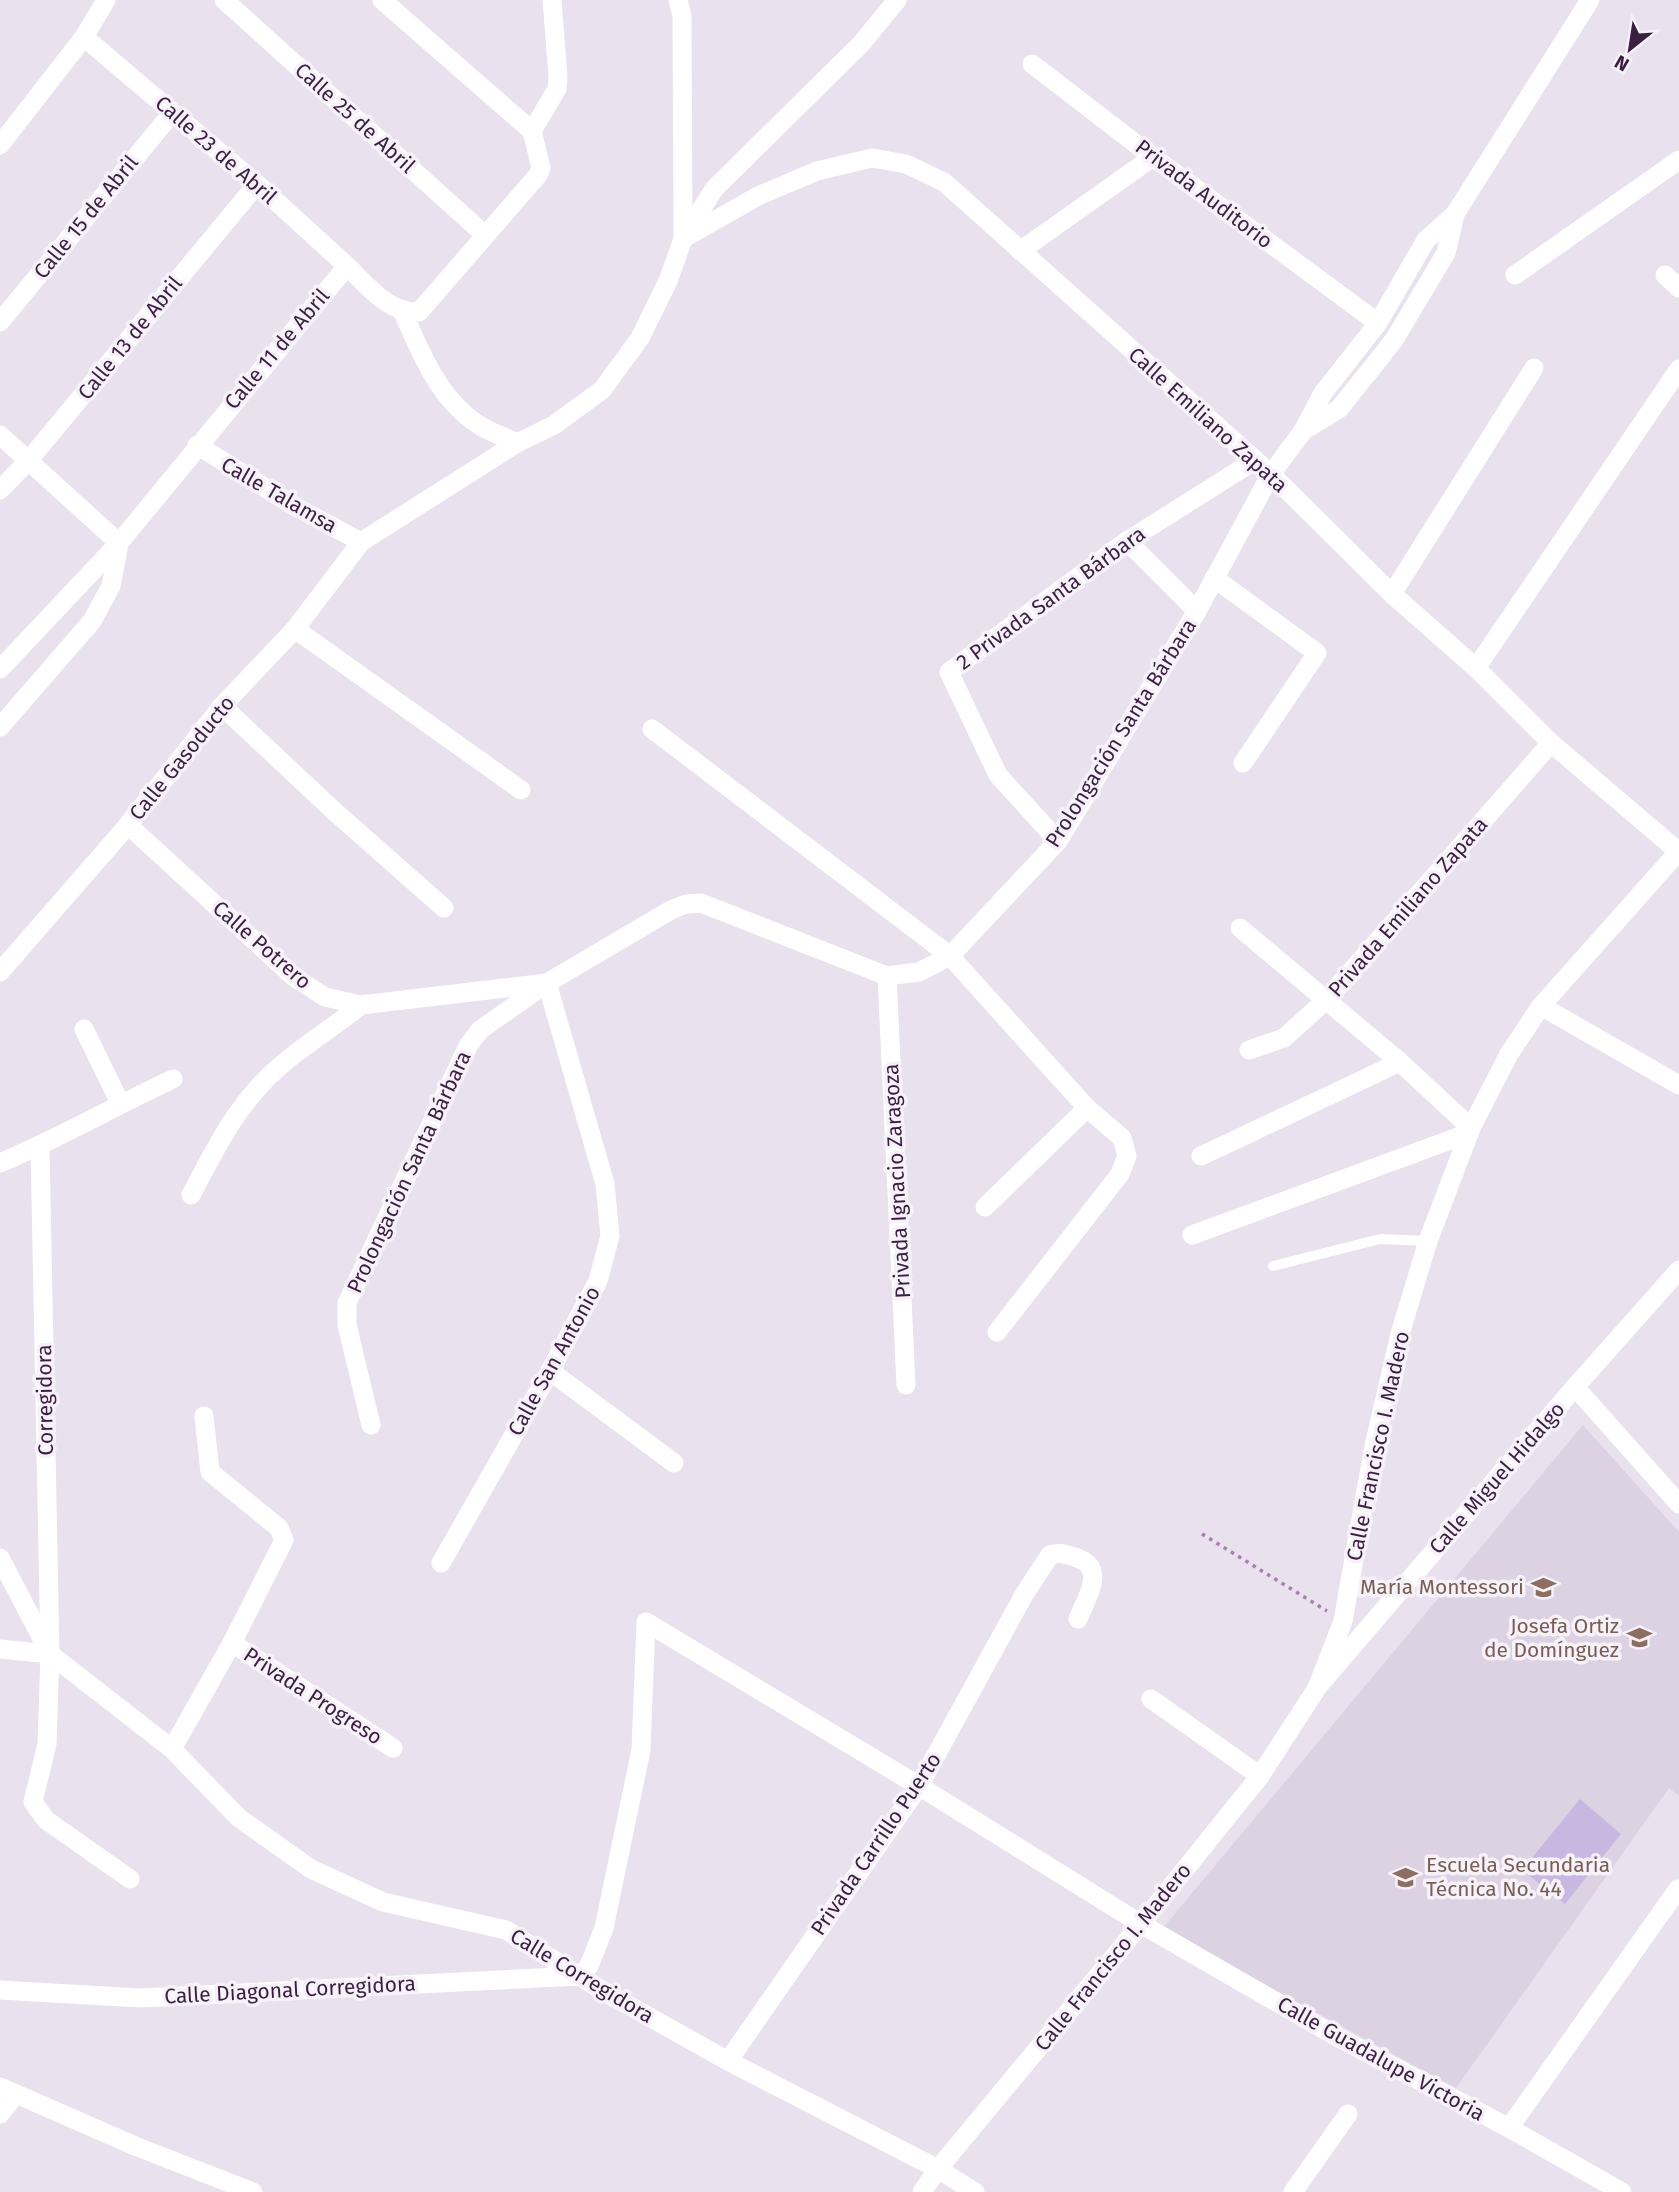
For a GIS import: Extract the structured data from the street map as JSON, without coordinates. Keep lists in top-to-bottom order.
{
  "streets": {
    "street": [
      "Calle 25 de Abril",
      "Calle 23 de Abril",
      "Privada Auditorio",
      "Calle 15 de Abril",
      "Calle 13 de Abril",
      "Calle 11 de Abril",
      "Calle Emiliano Zapata",
      "Calle Talamsa",
      "2 Privada Santa Bárbara",
      "Prolongación Santa Bárbara",
      "Calle Gasoducto",
      "Privada Emiliano Zapata",
      "Calle Potrero",
      "Privada Ignacio Zaragoza",
      "Calle San Antonio",
      "Corregidora",
      "Calle Francisco I. Madero",
      "Calle Miguel Hidalgo",
      "Privada Progreso",
      "Privada Carrillo Puerto",
      "Calle Corregidora",
      "Calle Diagonal Corregidora",
      "Calle Guadalupe Victoria"
    ]
  },
  "crossings": [
    ["Calle 23 de Abril", "Calle 15 de Abril"],
    ["Calle 23 de Abril", "Calle 13 de Abril"],
    ["Calle 23 de Abril", "Calle 11 de Abril"],
    ["Privada Auditorio", "Prolongación Santa Bárbara"],
    ["Calle 11 de Abril", "Calle Talamsa"],
    ["Calle Emiliano Zapata", "2 Privada Santa Bárbara"],
    ["Calle Emiliano Zapata", "Prolongación Santa Bárbara"],
    ["Calle Emiliano Zapata", "Privada Emiliano Zapata"],
    ["Calle Emiliano Zapata", "Calle Francisco I. Madero"],
    ["Calle Talamsa", "Calle Gasoducto"],
    ["2 Privada Santa Bárbara", "Prolongación Santa Bárbara"],
    ["Prolongación Santa Bárbara", "Calle Potrero"],
    ["Prolongación Santa Bárbara", "Privada Ignacio Zaragoza"],
    ["Prolongación Santa Bárbara", "Calle San Antonio"],
    ["Calle Gasoducto", "Calle Potrero"],
    ["Calle Potrero", "Calle San Antonio"],
    ["Corregidora", "Calle Corregidora"],
    ["Calle Francisco I. Madero", "Calle Miguel Hidalgo"],
    ["Calle Francisco I. Madero", "Calle Corregidora"],
    ["Calle Francisco I. Madero", "Calle Guadalupe Victoria"],
    ["Privada Progreso", "Calle Corregidora"],
    ["Privada Carrillo Puerto", "Calle Corregidora"],
    ["Privada Carrillo Puerto", "Calle Guadalupe Victoria"],
    ["Calle Corregidora", "Calle Diagonal Corregidora"],
    ["Calle Corregidora", "Calle Guadalupe Victoria"],
    ["Calle Diagonal Corregidora", "Calle Guadalupe Victoria"]
  ],
  "places": {
    "school or university": ["María Montessori", "Josefa Ortiz de Domínguez", "Escuela Secundaria Técnica No. 44"]
  },
  "north": "bottom left"
}
